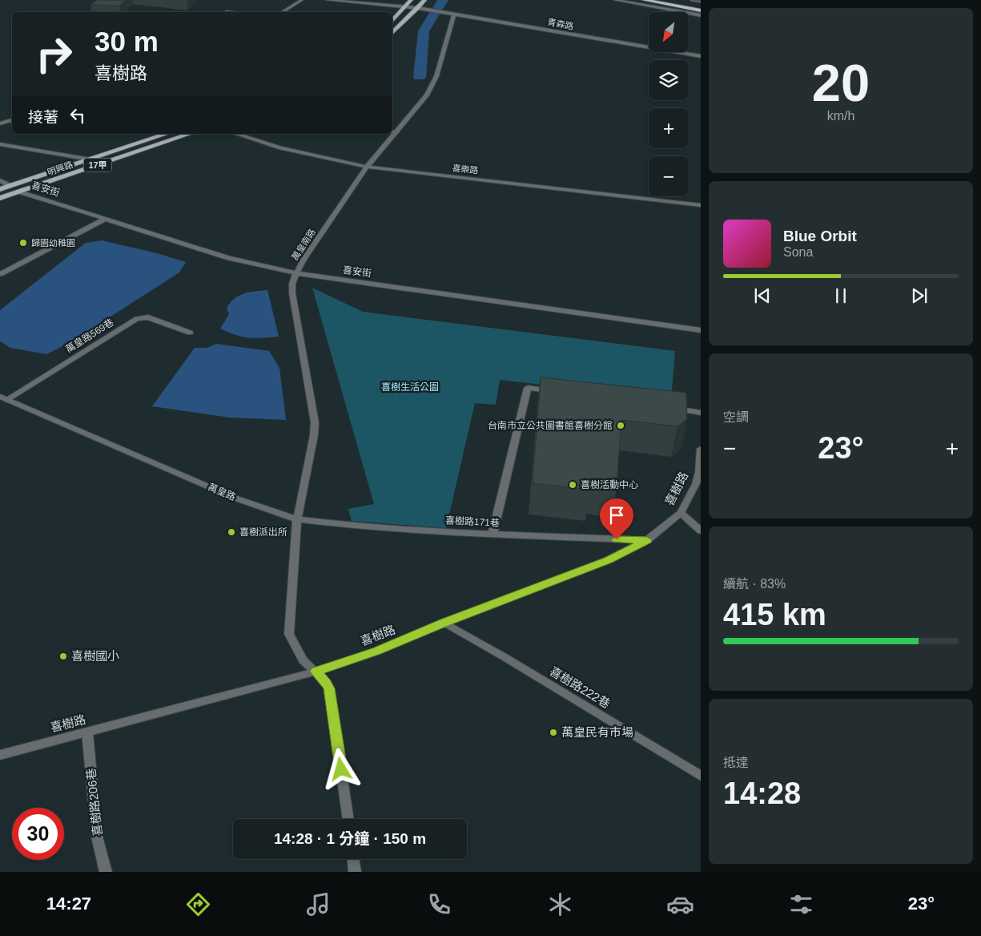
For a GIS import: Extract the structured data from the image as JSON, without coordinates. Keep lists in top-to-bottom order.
{
  "streets": {
    "main road": ["17甲", "明興路"],
    "street": [
      "青森路",
      "喜樂路",
      "喜安街",
      "萬皇南路",
      "萬皇路569巷",
      "喜樹路",
      "萬皇路",
      "喜樹路171巷",
      "喜樹路222巷",
      "喜樹路206巷"
    ]
  },
  "crossings": [
    ["青森路", "萬皇南路"],
    ["明興路", "喜安街"],
    ["喜樂路", "萬皇南路"],
    ["喜安街", "萬皇南路"],
    ["萬皇南路", "萬皇路"],
    ["萬皇南路", "喜樹路171巷"],
    ["萬皇路569巷", "萬皇路"],
    ["喜樹路", "喜樹路171巷"],
    ["喜樹路", "喜樹路222巷"],
    ["喜樹路", "喜樹路206巷"],
    ["萬皇路", "喜樹路171巷"]
  ],
  "parks": ["喜樹生活公園"],
  "places": [
    "歸園幼稚園",
    "台南市立公共圖書館喜樹分館",
    "喜樹活動中心",
    "喜樹派出所",
    "喜樹國小",
    "萬皇民有市場"
  ],
  "north": "bottom left",
  "page": {
    "tile": [
      ["20", "km/h"],
      "空調",
      ["續航 · 83%", "415 km"],
      ["抵達", "14:28"]
    ],
    "map_buttons": ["+", "−"],
    "turn": ["30 m", "喜樹路"],
    "then": "接著",
    "song": ["Blue Orbit", "Sona"],
    "heat": ["−", "23°", "+"],
    "limit": "30",
    "trip": "14:28 · 1 分鐘 · 150 m",
    "tabs": ["14:27", "23°"]
  }
}
